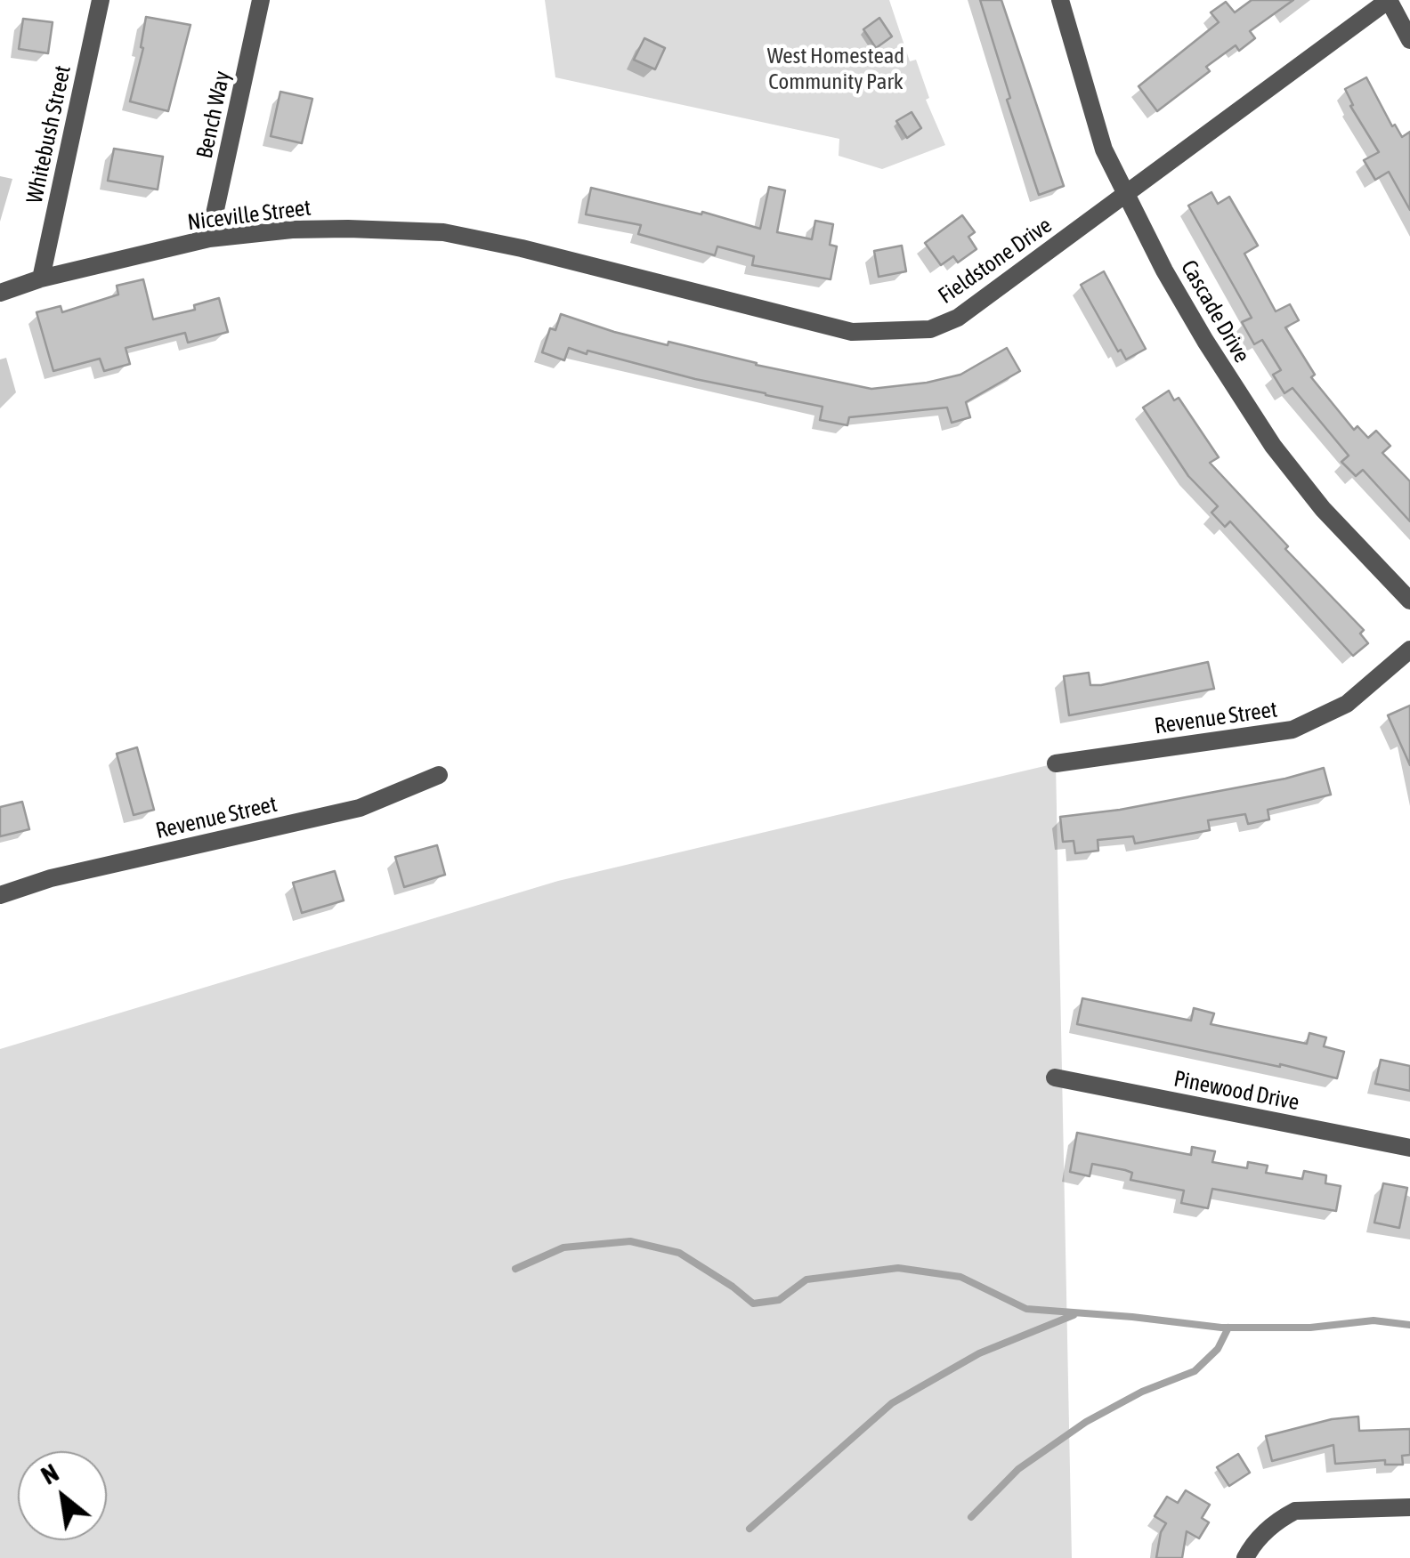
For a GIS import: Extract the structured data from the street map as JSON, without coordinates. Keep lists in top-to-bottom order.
{
  "streets": {
    "street": [
      "Bench Way",
      "Whitebush Street",
      "Niceville Street",
      "Fieldstone Drive",
      "Cascade Drive",
      "Revenue Street",
      "Pinewood Drive"
    ]
  },
  "crossings": [
    ["Bench Way", "Niceville Street"],
    ["Whitebush Street", "Niceville Street"],
    ["Niceville Street", "Fieldstone Drive"],
    ["Fieldstone Drive", "Cascade Drive"]
  ],
  "parks": ["West Homestead Community Park"],
  "north": "top left"
}
